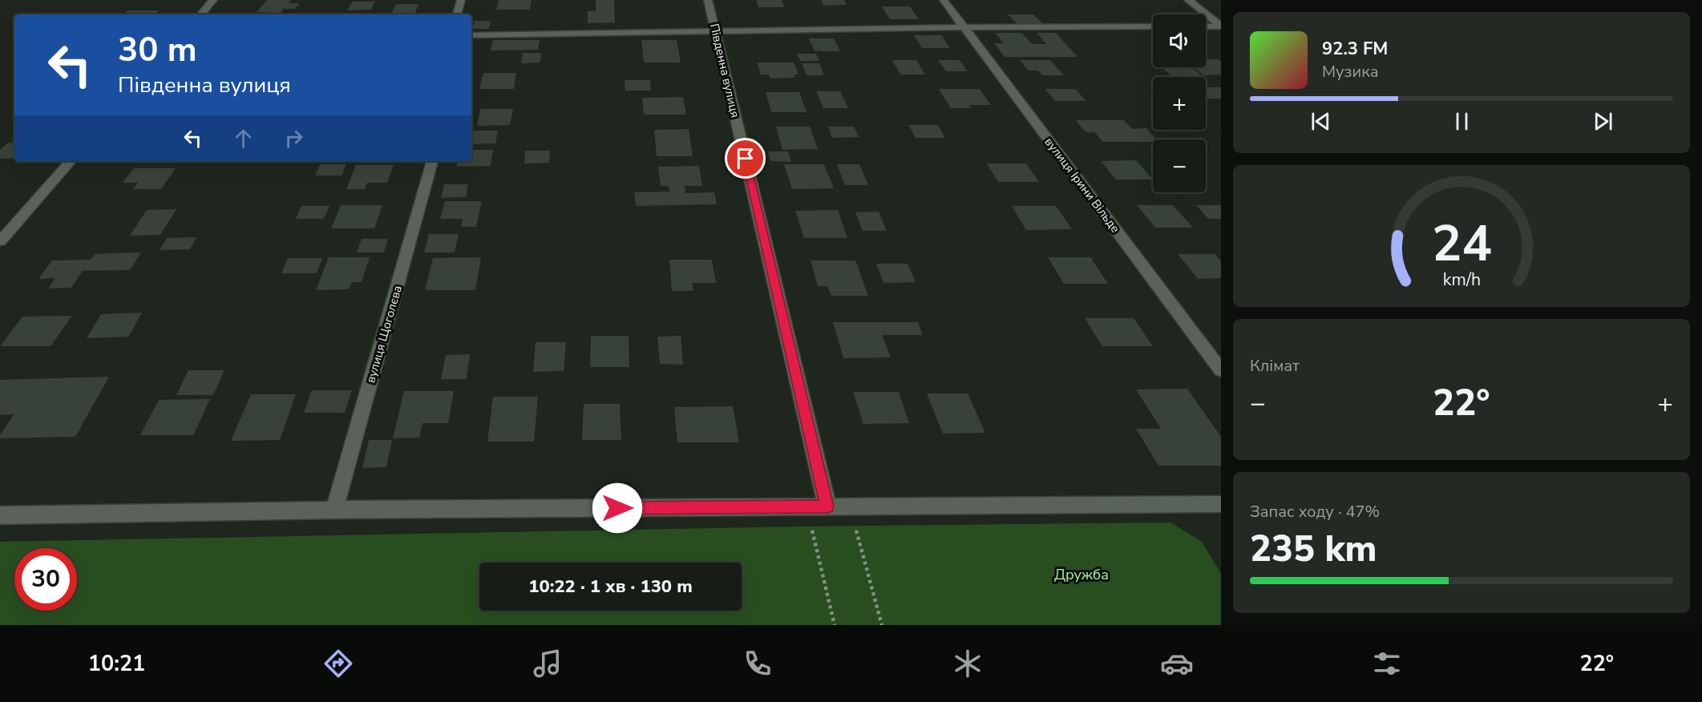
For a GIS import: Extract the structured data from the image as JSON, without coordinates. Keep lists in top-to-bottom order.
{
  "streets": {
    "street": ["Південна вулиця", "вулиця Ірини Вільде", "вулиця Щоголєва"]
  },
  "parks": ["Дружба"],
  "page": {
    "map_buttons": ["+", "−"],
    "turn": ["30 m", "Південна вулиця"],
    "song": ["92.3 FM", "Музика"],
    "tile": [
      "Клімат",
      ["Запас ходу · 47%", "235 km"]
    ],
    "heat": ["−", "22°", "+"],
    "limit": "30",
    "trip": "10:22 · 1 хв · 130 m",
    "tabs": ["10:21", "22°"],
    "gauge": ["24", "km/h"]
  }
}
